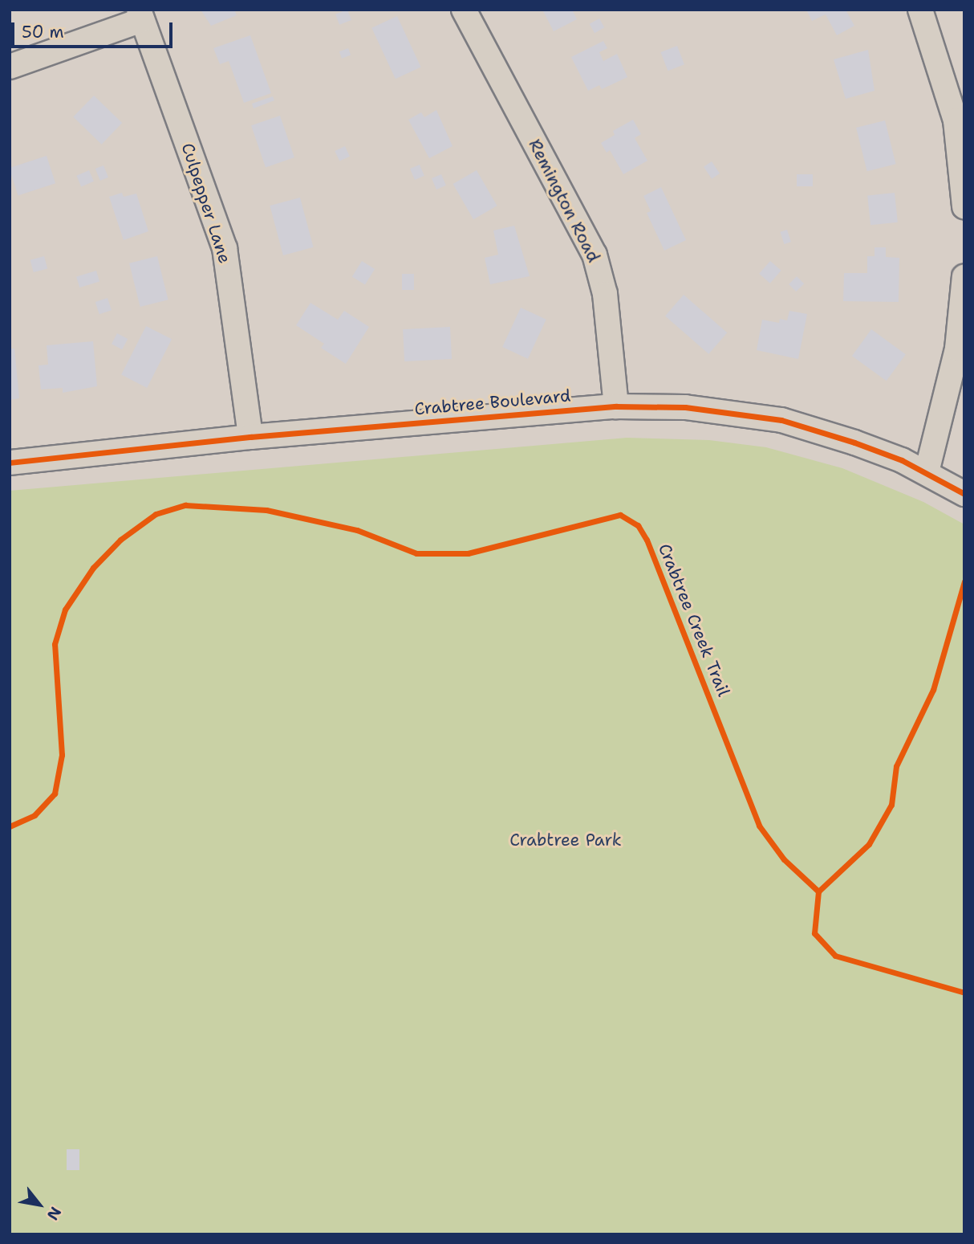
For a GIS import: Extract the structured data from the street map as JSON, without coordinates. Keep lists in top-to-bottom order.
{
  "streets": {
    "street": ["Remington Road", "Culpepper Lane", "Crabtree Boulevard"],
    "cycle path": ["Crabtree Creek Trail"]
  },
  "crossings": [
    ["Remington Road", "Crabtree Boulevard"],
    ["Culpepper Lane", "Crabtree Boulevard"]
  ],
  "parks": ["Crabtree Park"],
  "scale_bar": "50 m",
  "north": "bottom right"
}
